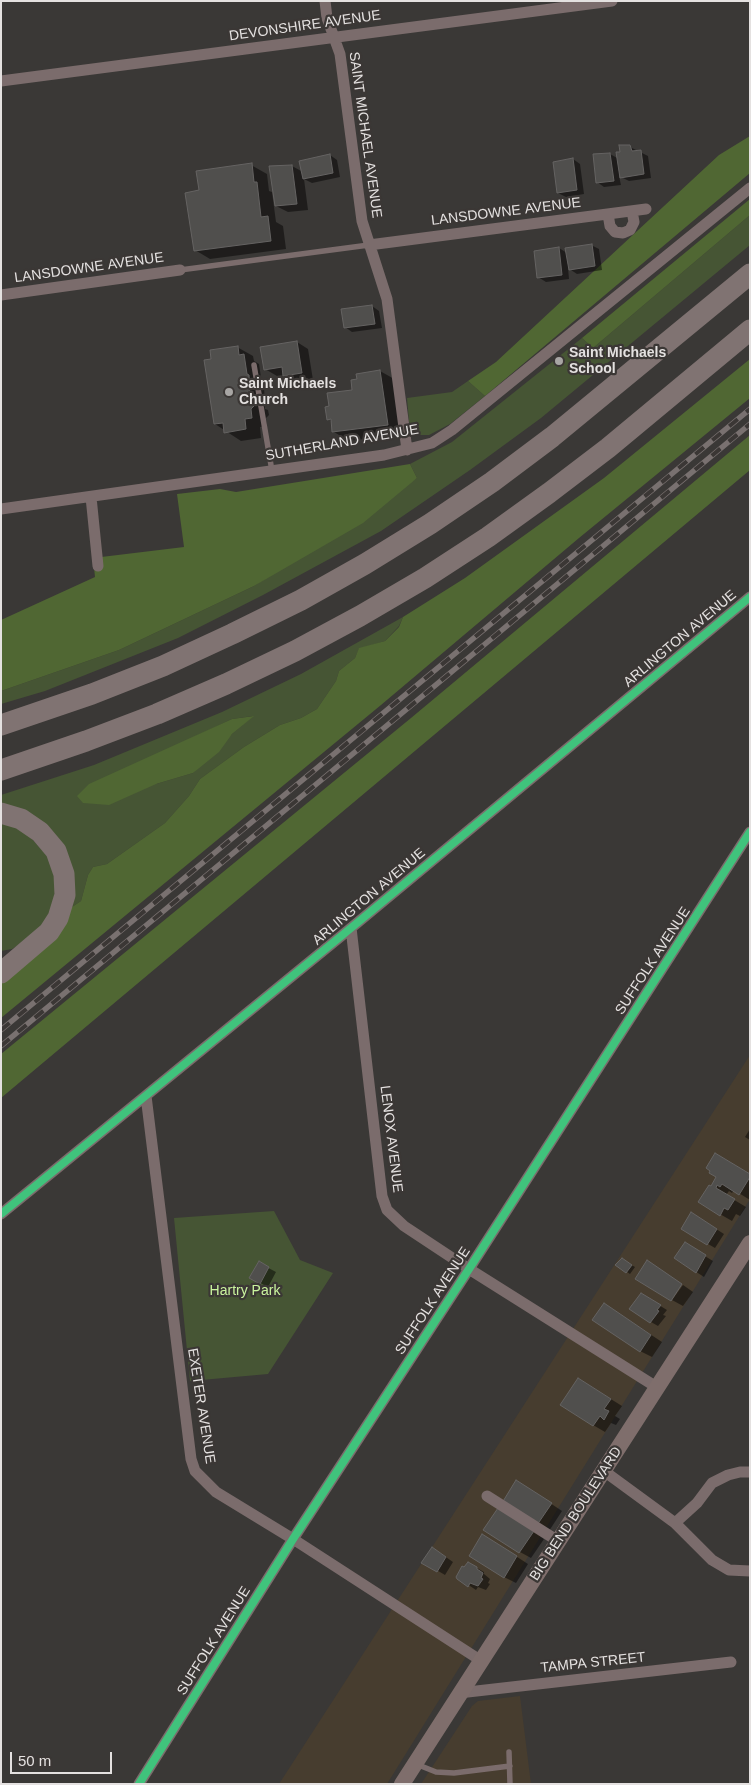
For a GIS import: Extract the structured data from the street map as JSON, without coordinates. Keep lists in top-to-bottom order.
{
  "streets": {
    "main road": ["BIG BEND BOULEVARD"],
    "street": [
      "DEVONSHIRE AVENUE",
      "SAINT MICHAEL AVENUE",
      "LANSDOWNE AVENUE",
      "SUTHERLAND AVENUE",
      "ARLINGTON AVENUE",
      "SUFFOLK AVENUE",
      "LENOX AVENUE",
      "EXETER AVENUE",
      "TAMPA STREET"
    ]
  },
  "crossings": [
    ["DEVONSHIRE AVENUE", "SAINT MICHAEL AVENUE"],
    ["SAINT MICHAEL AVENUE", "LANSDOWNE AVENUE"],
    ["SAINT MICHAEL AVENUE", "SUTHERLAND AVENUE"],
    ["ARLINGTON AVENUE", "LENOX AVENUE"],
    ["ARLINGTON AVENUE", "EXETER AVENUE"],
    ["SUFFOLK AVENUE", "LENOX AVENUE"],
    ["SUFFOLK AVENUE", "EXETER AVENUE"],
    ["LENOX AVENUE", "BIG BEND BOULEVARD"],
    ["EXETER AVENUE", "BIG BEND BOULEVARD"],
    ["BIG BEND BOULEVARD", "TAMPA STREET"]
  ],
  "parks": ["Hartry Park"],
  "places": ["Saint Michaels School", "Saint Michaels Church"],
  "scale_bar": "50 m"
}
